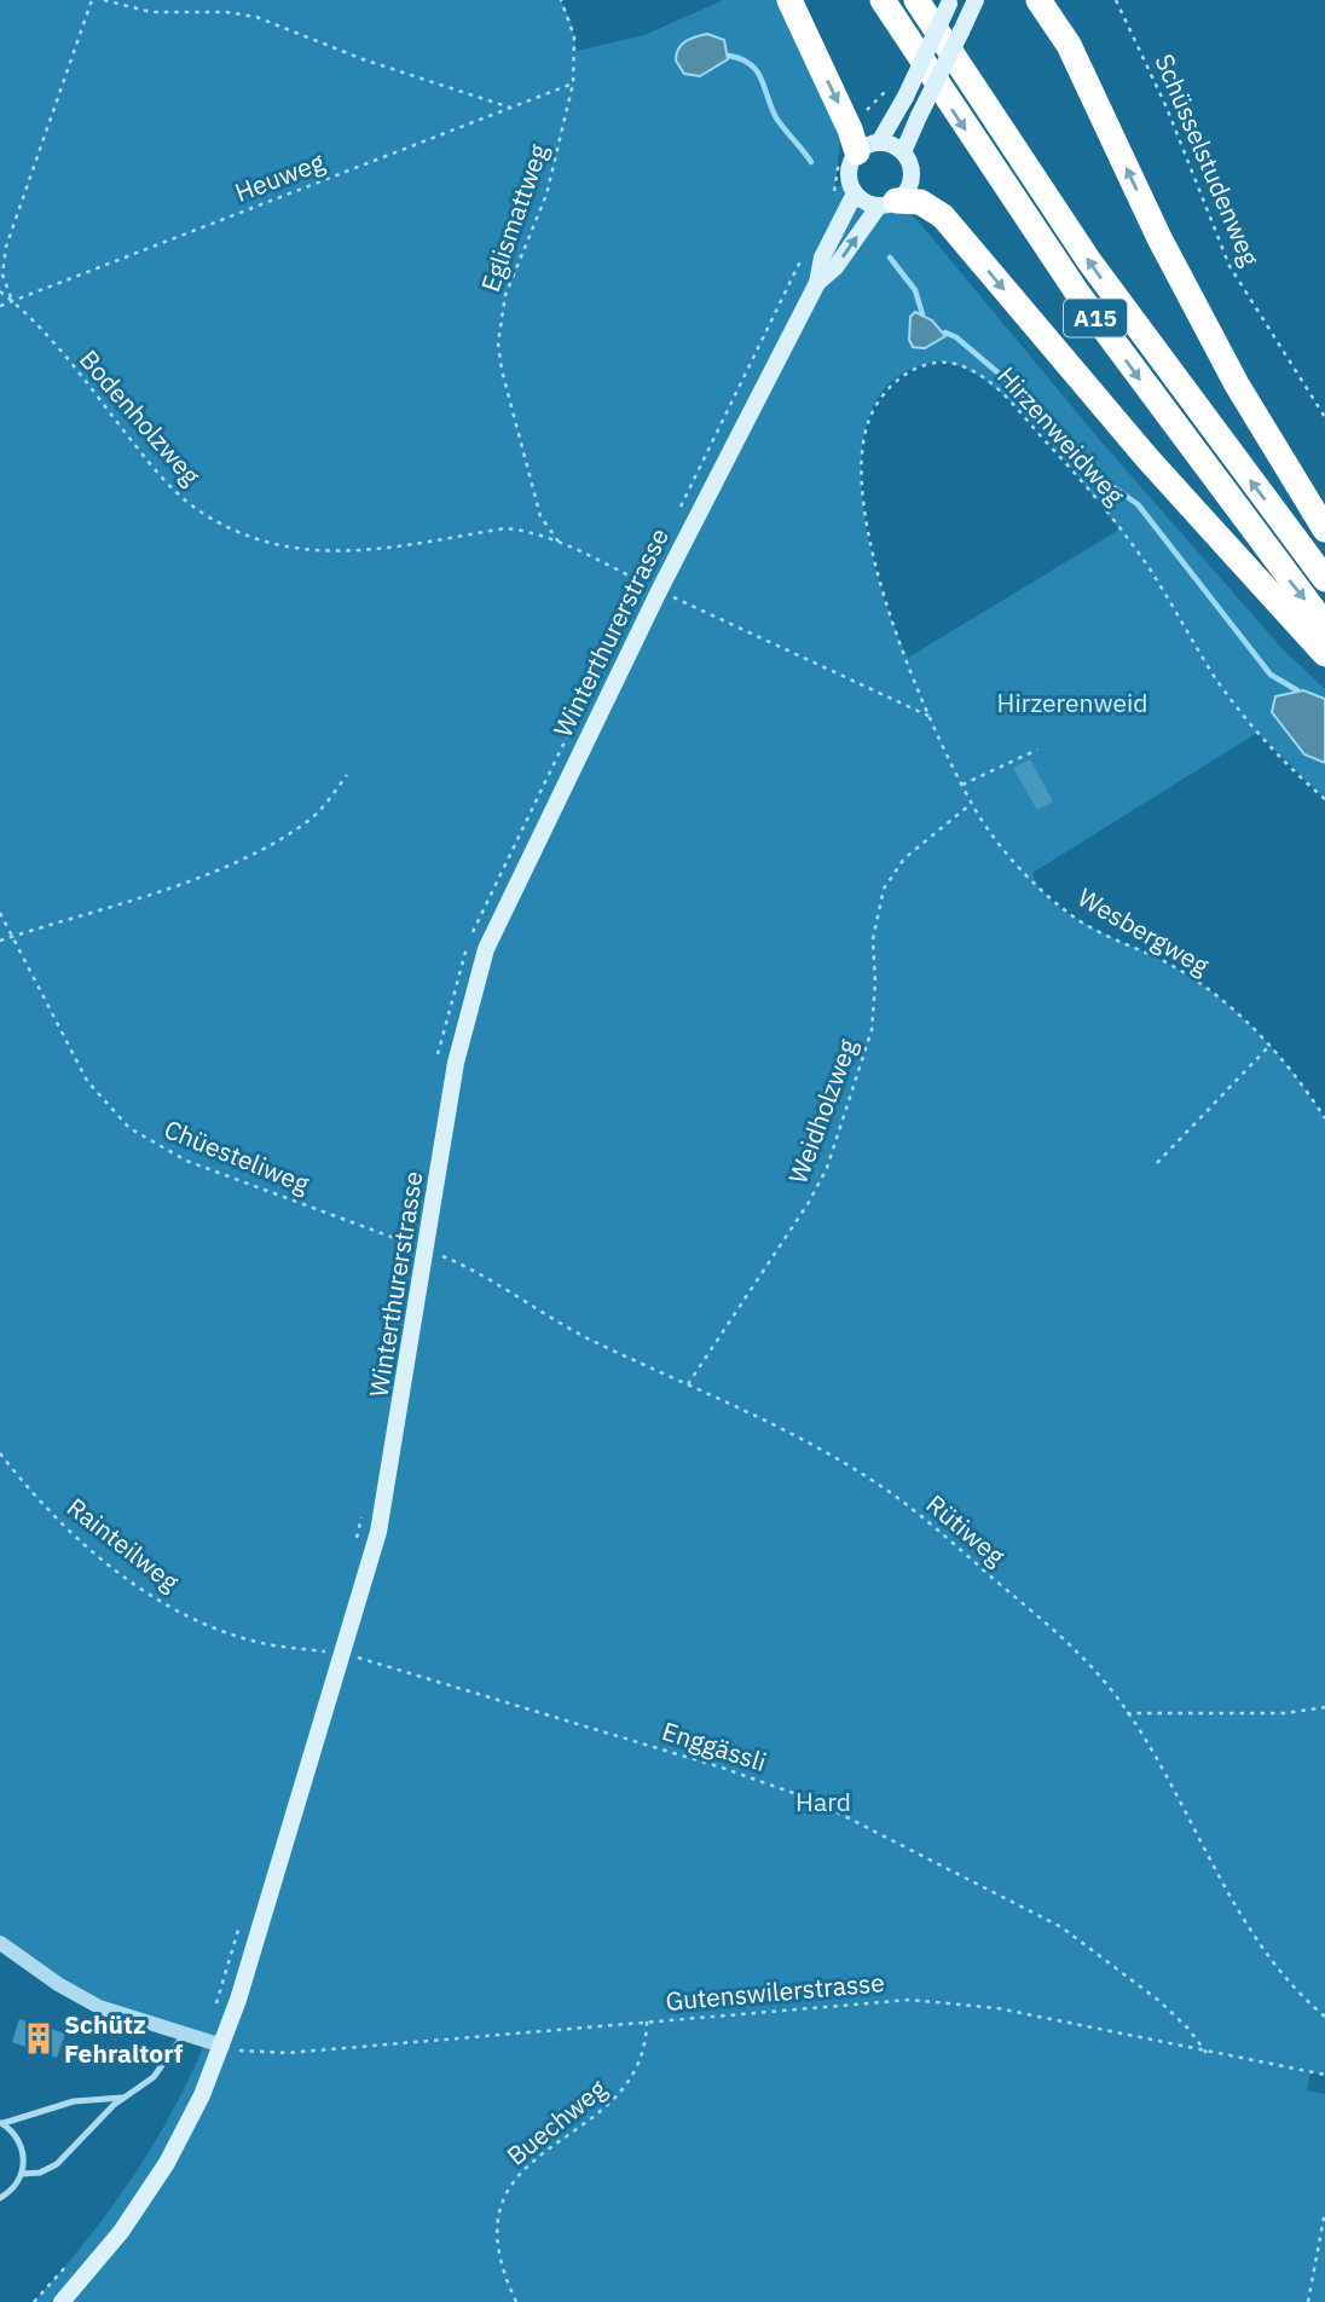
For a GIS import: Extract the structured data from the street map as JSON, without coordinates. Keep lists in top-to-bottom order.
{
  "streets": {
    "highway": ["A15"],
    "main road": ["Winterthurerstrasse"],
    "path": [
      "Schüsselstudenweg",
      "Heuweg",
      "Eglismattweg",
      "Bodenholzweg",
      "Hirzenweidweg",
      "Wesbergweg",
      "Weidholzweg",
      "Chüesteliweg",
      "Rütiweg",
      "Rainteilweg",
      "Enggässli",
      "Gutenswilerstrasse",
      "Buechweg"
    ]
  },
  "crossings": [
    ["Heuweg", "Eglismattweg"],
    ["Heuweg", "Bodenholzweg"],
    ["Eglismattweg", "Bodenholzweg"],
    ["Bodenholzweg", "Winterthurerstrasse"],
    ["Hirzenweidweg", "Wesbergweg"],
    ["Winterthurerstrasse", "Chüesteliweg"],
    ["Winterthurerstrasse", "Rütiweg"],
    ["Winterthurerstrasse", "Rainteilweg"],
    ["Winterthurerstrasse", "Enggässli"],
    ["Winterthurerstrasse", "Gutenswilerstrasse"],
    ["Wesbergweg", "Weidholzweg"],
    ["Weidholzweg", "Rütiweg"],
    ["Chüesteliweg", "Rütiweg"],
    ["Rainteilweg", "Enggässli"],
    ["Enggässli", "Gutenswilerstrasse"],
    ["Gutenswilerstrasse", "Buechweg"]
  ],
  "parks": ["Hirzerenweid", "Hard"],
  "places": {
    "building": ["Schütz Fehraltorf"]
  }
}
